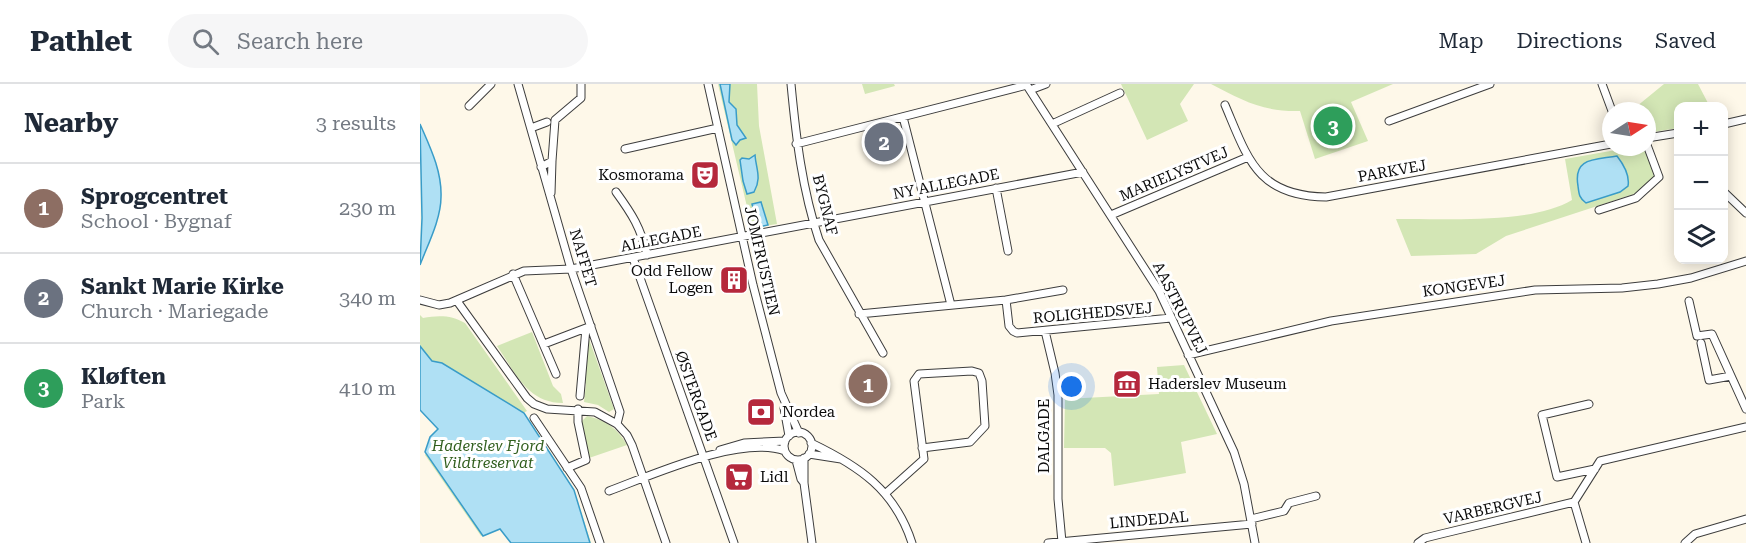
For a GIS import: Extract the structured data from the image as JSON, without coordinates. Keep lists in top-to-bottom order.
{
  "streets": {
    "street": [
      "PARKVEJ",
      "MARIELYSTVEJ",
      "NY ALLEGADE",
      "BYGNAF",
      "ALLEGADE",
      "NAFFET",
      "JOMFRUSTIEN",
      "KONGEVEJ",
      "AASTRUPVEJ",
      "ROLIGHEDSVEJ",
      "ØSTERGADE",
      "DALGADE",
      "VARBERGVEJ",
      "LINDEDAL"
    ]
  },
  "crossings": [
    ["PARKVEJ", "MARIELYSTVEJ"],
    ["MARIELYSTVEJ", "AASTRUPVEJ"],
    ["NY ALLEGADE", "BYGNAF"],
    ["NY ALLEGADE", "ALLEGADE"],
    ["NY ALLEGADE", "AASTRUPVEJ"],
    ["BYGNAF", "ALLEGADE"],
    ["BYGNAF", "ROLIGHEDSVEJ"],
    ["ALLEGADE", "NAFFET"],
    ["ALLEGADE", "JOMFRUSTIEN"],
    ["ALLEGADE", "ØSTERGADE"],
    ["KONGEVEJ", "AASTRUPVEJ"],
    ["AASTRUPVEJ", "ROLIGHEDSVEJ"],
    ["AASTRUPVEJ", "LINDEDAL"],
    ["ROLIGHEDSVEJ", "DALGADE"],
    ["DALGADE", "LINDEDAL"]
  ],
  "parks": ["Haderslev Fjord Vildtreservat"],
  "places": {
    "theatre": ["Kosmorama"],
    "building": ["Odd Fellow Logen"],
    "museum": ["Haderslev Museum"],
    "bank": ["Nordea"],
    "supermarket": ["Lidl"]
  },
  "north": "right",
  "page": {
    "header": "Pathlet",
    "search": "Search here",
    "nav": ["Map", "Directions", "Saved"],
    "heading": ["Nearby", "3 results"],
    "map_buttons": ["+", "−"],
    "pins": ["3", "2", "1"],
    "list": [
      {
        "mark": "1",
        "name": "Sprogcentret",
        "note": "School · Bygnaf",
        "value": "230 m"
      },
      {
        "mark": "2",
        "name": "Sankt Marie Kirke",
        "note": "Church · Mariegade",
        "value": "340 m"
      },
      {
        "mark": "3",
        "name": "Kløften",
        "note": "Park",
        "value": "410 m"
      }
    ]
  }
}
